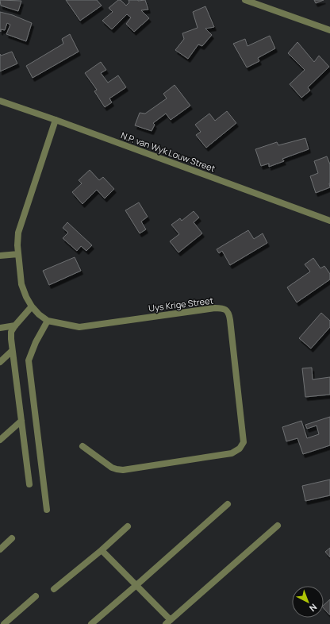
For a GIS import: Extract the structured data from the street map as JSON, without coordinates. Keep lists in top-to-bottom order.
{
  "streets": {
    "street": ["N.P. van Wyk Louw Street", "Uys Krige Street"]
  },
  "crossings": [
    ["N.P. van Wyk Louw Street", "Uys Krige Street"]
  ],
  "north": "bottom right"
}
